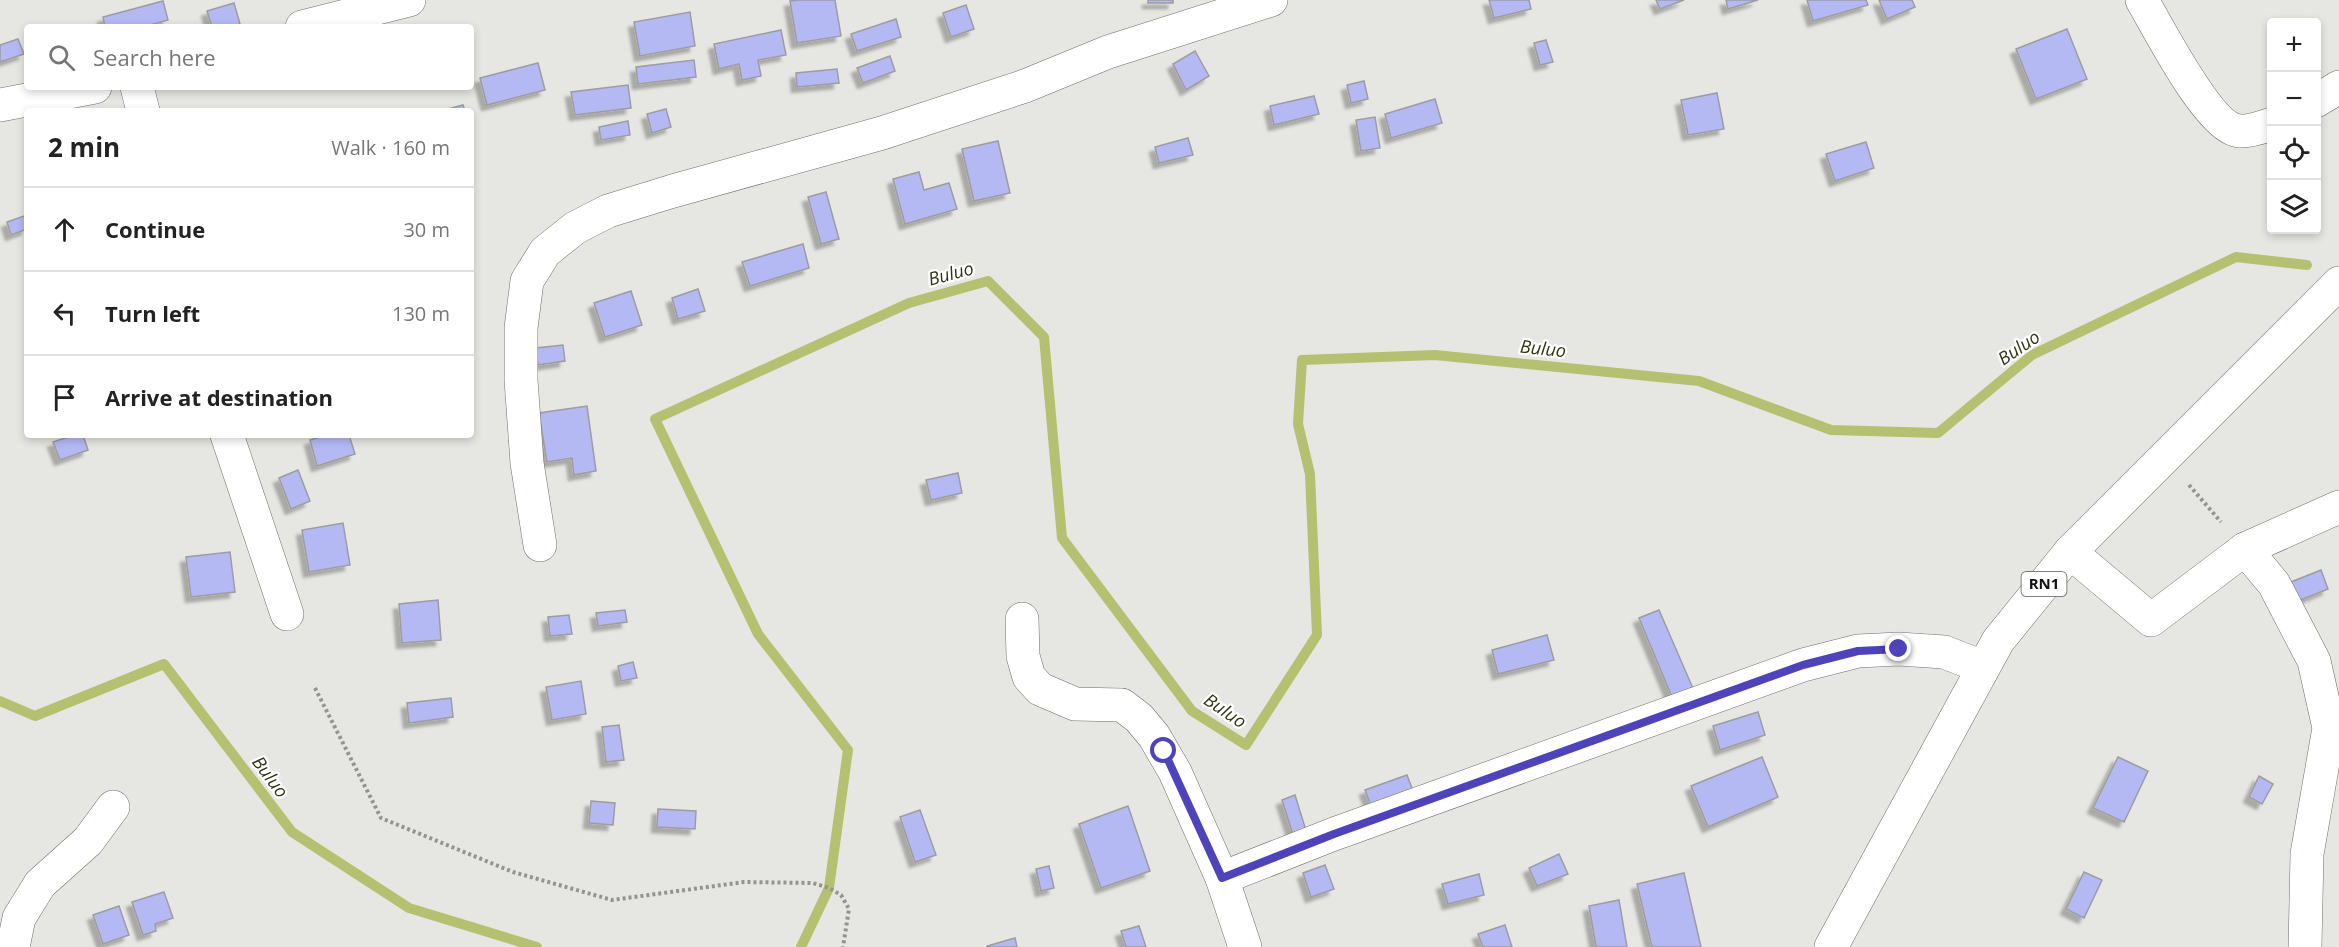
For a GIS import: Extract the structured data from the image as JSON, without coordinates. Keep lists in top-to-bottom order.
{
  "streets": {
    "main road": ["RN1"]
  },
  "water": ["Buluo"],
  "page": {
    "map_buttons": ["+", "−"],
    "search": "Search here",
    "heading": ["2 min", "Walk · 160 m"],
    "list": [
      ["Continue", "30 m"],
      ["Turn left", "130 m"],
      "Arrive at destination"
    ]
  }
}
